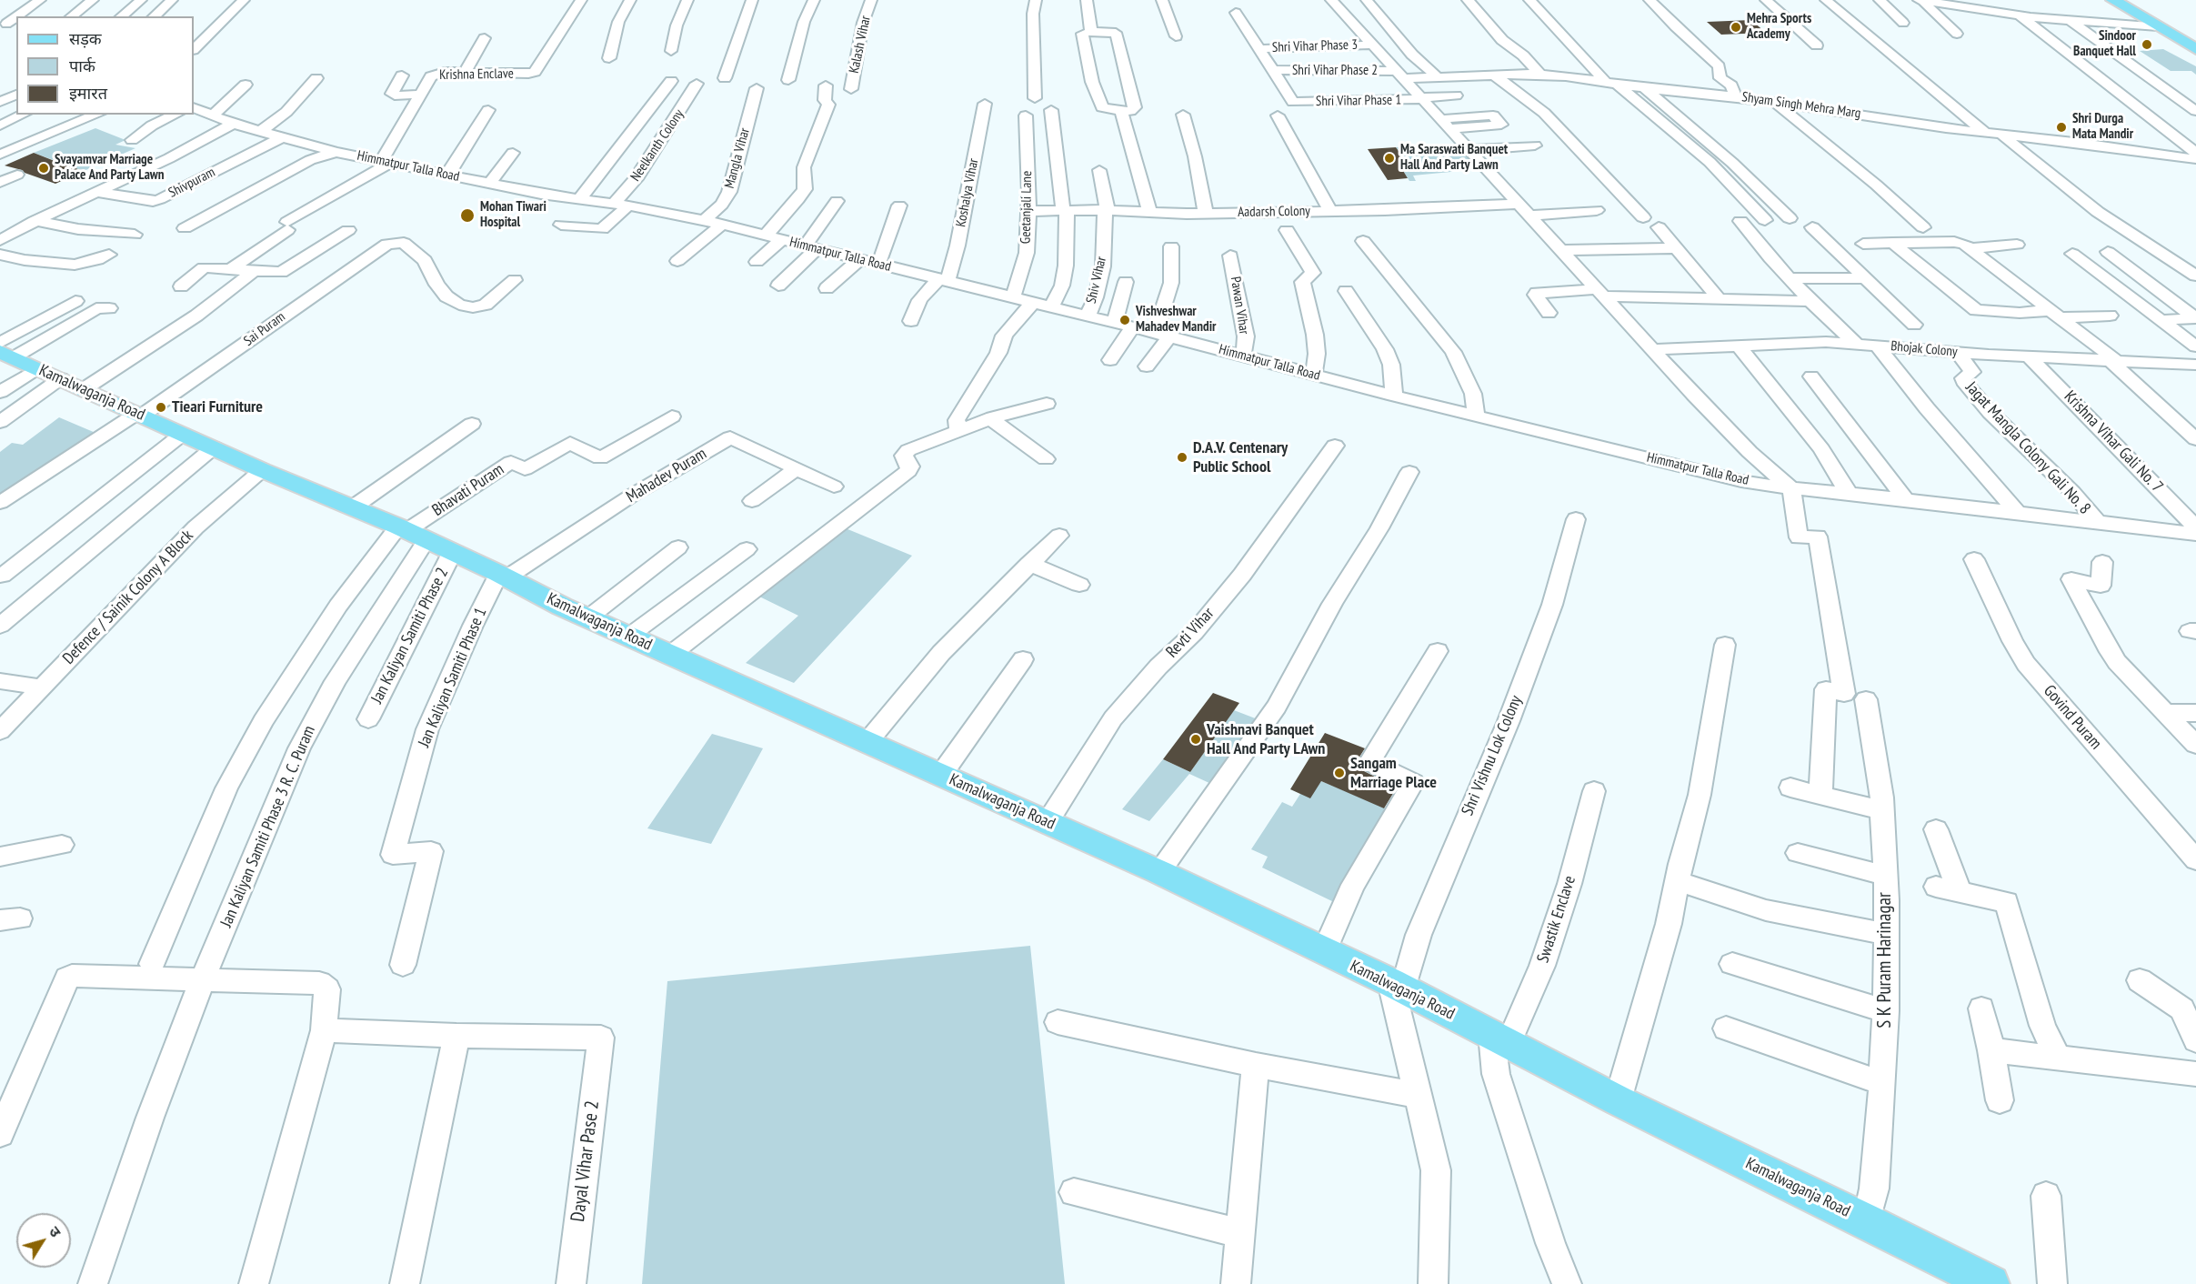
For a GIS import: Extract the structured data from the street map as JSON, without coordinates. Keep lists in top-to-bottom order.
{
  "streets": {
    "main road": ["Kamalwaganja Road"],
    "street": [
      "Kalash Vihar",
      "Shri Vihar Phase 3",
      "Shri Vihar Phase 2",
      "Krishna Enclave",
      "Shri Vihar Phase 1",
      "Shyam Singh Mehra Marg",
      "Neelkanth Colony",
      "Mangla Vihar",
      "Himmatpur Talla Road",
      "Shivpuram",
      "Koshalya Vihar",
      "Geetanjali Lane",
      "Aadarsh Colony",
      "Shiv Vihar",
      "Pawan Vihar",
      "Sai Puram",
      "Bhojak Colony",
      "Krishna Vihar Gali No. 7",
      "Jagat Mangla Colony Gali No. 8",
      "Mahadev Puram",
      "Bhavati Puram",
      "Defence / Sainik Colony A Block",
      "Revti Vihar",
      "Jan Kaliyan Samiti Phase 2",
      "Jan Kaliyan Samiti Phase 1",
      "Govind Puram",
      "Shri Vishnu Lok Colony",
      "Jan Kaliyan Samiti Phase 3 R. C. Puram",
      "Swastik Enclave",
      "S K Puram Harinagar",
      "Dayal Vihar Pase 2"
    ]
  },
  "crossings": [
    ["Shri Vihar Phase 2", "Shri Vihar Phase 1"],
    ["Shri Vihar Phase 2", "Shyam Singh Mehra Marg"],
    ["Krishna Enclave", "Himmatpur Talla Road"],
    ["Neelkanth Colony", "Himmatpur Talla Road"],
    ["Mangla Vihar", "Himmatpur Talla Road"],
    ["Himmatpur Talla Road", "Shivpuram"],
    ["Himmatpur Talla Road", "Koshalya Vihar"],
    ["Himmatpur Talla Road", "Geetanjali Lane"],
    ["Himmatpur Talla Road", "Shiv Vihar"],
    ["Himmatpur Talla Road", "Pawan Vihar"],
    ["Himmatpur Talla Road", "Jagat Mangla Colony Gali No. 8"],
    ["Geetanjali Lane", "Aadarsh Colony"],
    ["Aadarsh Colony", "Shiv Vihar"],
    ["Sai Puram", "Kamalwaganja Road"],
    ["Bhojak Colony", "Krishna Vihar Gali No. 7"],
    ["Bhojak Colony", "Jagat Mangla Colony Gali No. 8"],
    ["Kamalwaganja Road", "Mahadev Puram"],
    ["Kamalwaganja Road", "Bhavati Puram"],
    ["Kamalwaganja Road", "Defence / Sainik Colony A Block"],
    ["Kamalwaganja Road", "Revti Vihar"],
    ["Kamalwaganja Road", "Jan Kaliyan Samiti Phase 2"],
    ["Kamalwaganja Road", "Jan Kaliyan Samiti Phase 1"],
    ["Kamalwaganja Road", "Shri Vishnu Lok Colony"],
    ["Kamalwaganja Road", "Jan Kaliyan Samiti Phase 3 R. C. Puram"],
    ["Kamalwaganja Road", "Swastik Enclave"],
    ["Kamalwaganja Road", "S K Puram Harinagar"],
    ["Mahadev Puram", "Jan Kaliyan Samiti Phase 1"],
    ["Bhavati Puram", "Jan Kaliyan Samiti Phase 3 R. C. Puram"]
  ],
  "places": [
    "Mehra Sports Academy",
    "Sindoor Banquet Hall",
    "Shri Durga Mata Mandir",
    "Ma Saraswati Banquet Hall And Party Lawn",
    "Svayamvar Marriage Palace And Party Lawn",
    "Mohan Tiwari Hospital",
    "Vishveshwar Mahadev Mandir",
    "Tieari Furniture",
    "D.A.V. Centenary Public School",
    "Vaishnavi Banquet Hall And Party LAwn",
    "Sangam Marriage Place"
  ],
  "legend": ["सड़क", "पार्क", "इमारत"],
  "north": "top right"
}
